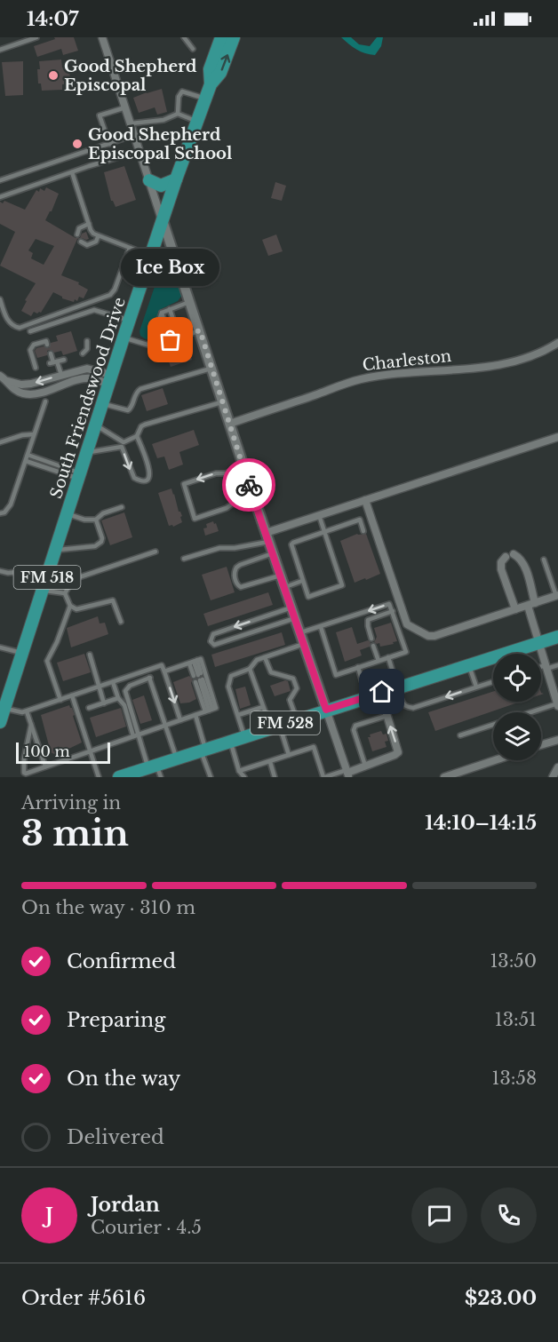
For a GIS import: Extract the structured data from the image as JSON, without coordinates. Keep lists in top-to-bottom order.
{
  "streets": {
    "main road": ["South Friendswood Drive", "FM 518", "FM 528"],
    "street": ["Charleston"]
  },
  "places": ["Good Shepherd Episcopal", "Good Shepherd Episcopal School", "Ice Box"],
  "scale_bar": "100 m",
  "page": {
    "status": "14:07",
    "bubble": "Ice Box",
    "scale": "100 m",
    "heading": ["3 min", "Arriving in", "14:10–14:15"],
    "panel": [
      "Jordan",
      "Courier · 4.5",
      "Order #5616",
      "$23.00"
    ],
    "bar": "On the way · 310 m",
    "list": [
      ["Confirmed", "13:50"],
      ["Preparing", "13:51"],
      ["On the way", "13:58"],
      "Delivered"
    ],
    "round": "J"
  }
}
